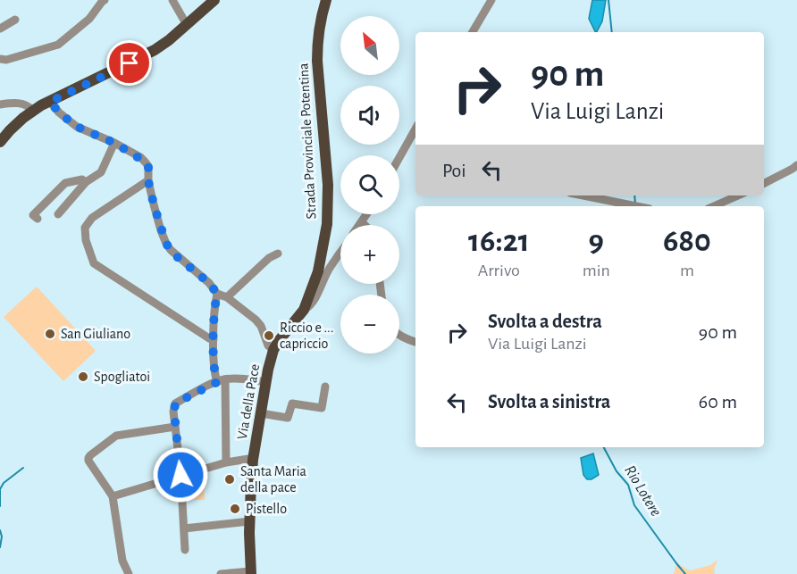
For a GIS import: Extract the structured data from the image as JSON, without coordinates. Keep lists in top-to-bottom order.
{
  "streets": {
    "main road": ["Strada Provinciale Potentina", "Via della Pace"]
  },
  "crossings": [
    ["Strada Provinciale Potentina", "Via della Pace"]
  ],
  "water": ["Rio Lotere"],
  "places": [
    "San Giuliano",
    "Riccio e ... capriccio",
    "Spogliatoi",
    "Santa Maria della pace",
    "Pistello"
  ],
  "north": "top left",
  "page": {
    "map_buttons": ["+", "−"],
    "turn": ["90 m", "Via Luigi Lanzi"],
    "then": "Poi",
    "eta": [
      "16:21",
      "Arrivo",
      "9",
      "min",
      "680",
      "m"
    ],
    "list": [
      {
        "name": "Svolta a destra",
        "note": "Via Luigi Lanzi",
        "value": "90 m"
      },
      {
        "name": "Svolta a sinistra",
        "value": "60 m"
      }
    ]
  }
}
